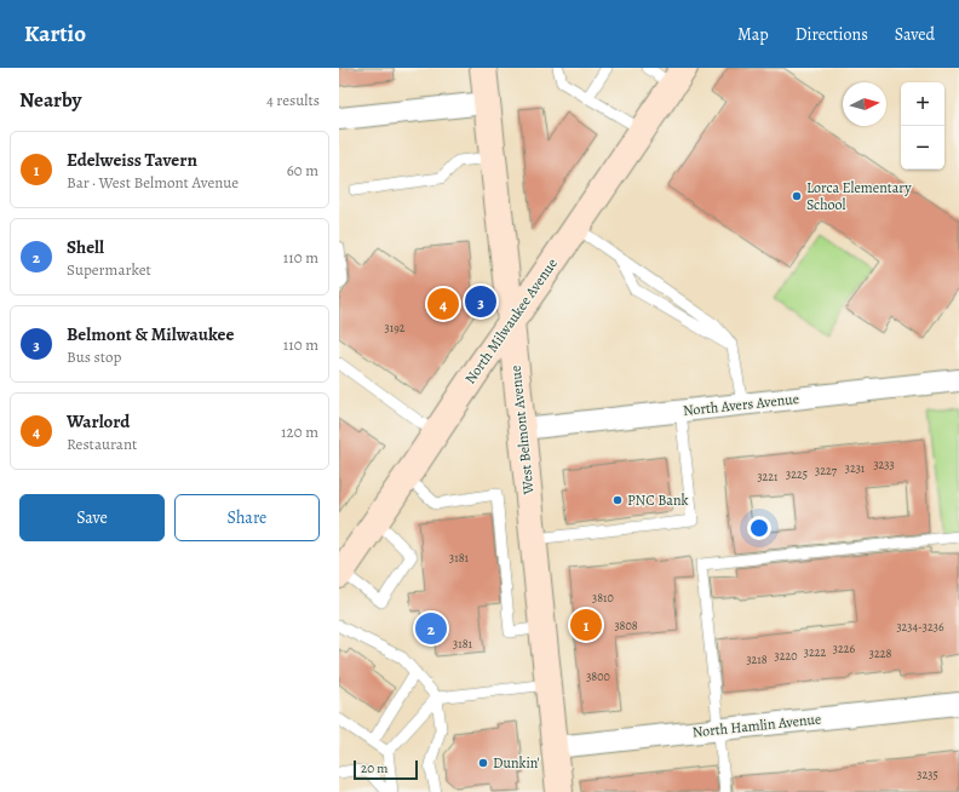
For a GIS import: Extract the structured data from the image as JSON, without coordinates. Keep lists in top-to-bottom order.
{
  "streets": {
    "main road": ["North Milwaukee Avenue", "West Belmont Avenue"],
    "street": ["North Avers Avenue", "North Hamlin Avenue"]
  },
  "crossings": [
    ["North Milwaukee Avenue", "West Belmont Avenue"],
    ["North Avers Avenue", "West Belmont Avenue"],
    ["West Belmont Avenue", "North Hamlin Avenue"]
  ],
  "places": ["Lorca Elementary School", "PNC Bank", "Dunkin'"],
  "house_numbers": [
    "3192",
    "3233",
    "3231",
    "3227",
    "3225",
    "3221",
    "3181",
    "3810",
    "3808",
    "3234-3236",
    "3181",
    "3226",
    "3222",
    "3228",
    "3220",
    "3218",
    "3800",
    "3235"
  ],
  "scale_bar": "20 m",
  "north": "right",
  "page": {
    "header": "Kartio",
    "nav": ["Map", "Directions", "Saved"],
    "heading": ["Nearby", "4 results"],
    "map_buttons": ["+", "−"],
    "list": [
      {
        "mark": "1",
        "name": "Edelweiss Tavern",
        "note": "Bar · West Belmont Avenue",
        "value": "60 m"
      },
      {
        "mark": "2",
        "name": "Shell",
        "note": "Supermarket",
        "value": "110 m"
      },
      {
        "mark": "3",
        "name": "Belmont & Milwaukee",
        "note": "Bus stop",
        "value": "110 m"
      },
      {
        "mark": "4",
        "name": "Warlord",
        "note": "Restaurant",
        "value": "120 m"
      }
    ],
    "pins": [
      "3",
      "4",
      "1",
      "2"
    ],
    "buttons": ["Save", "Share"],
    "scale": "20 m"
  }
}
